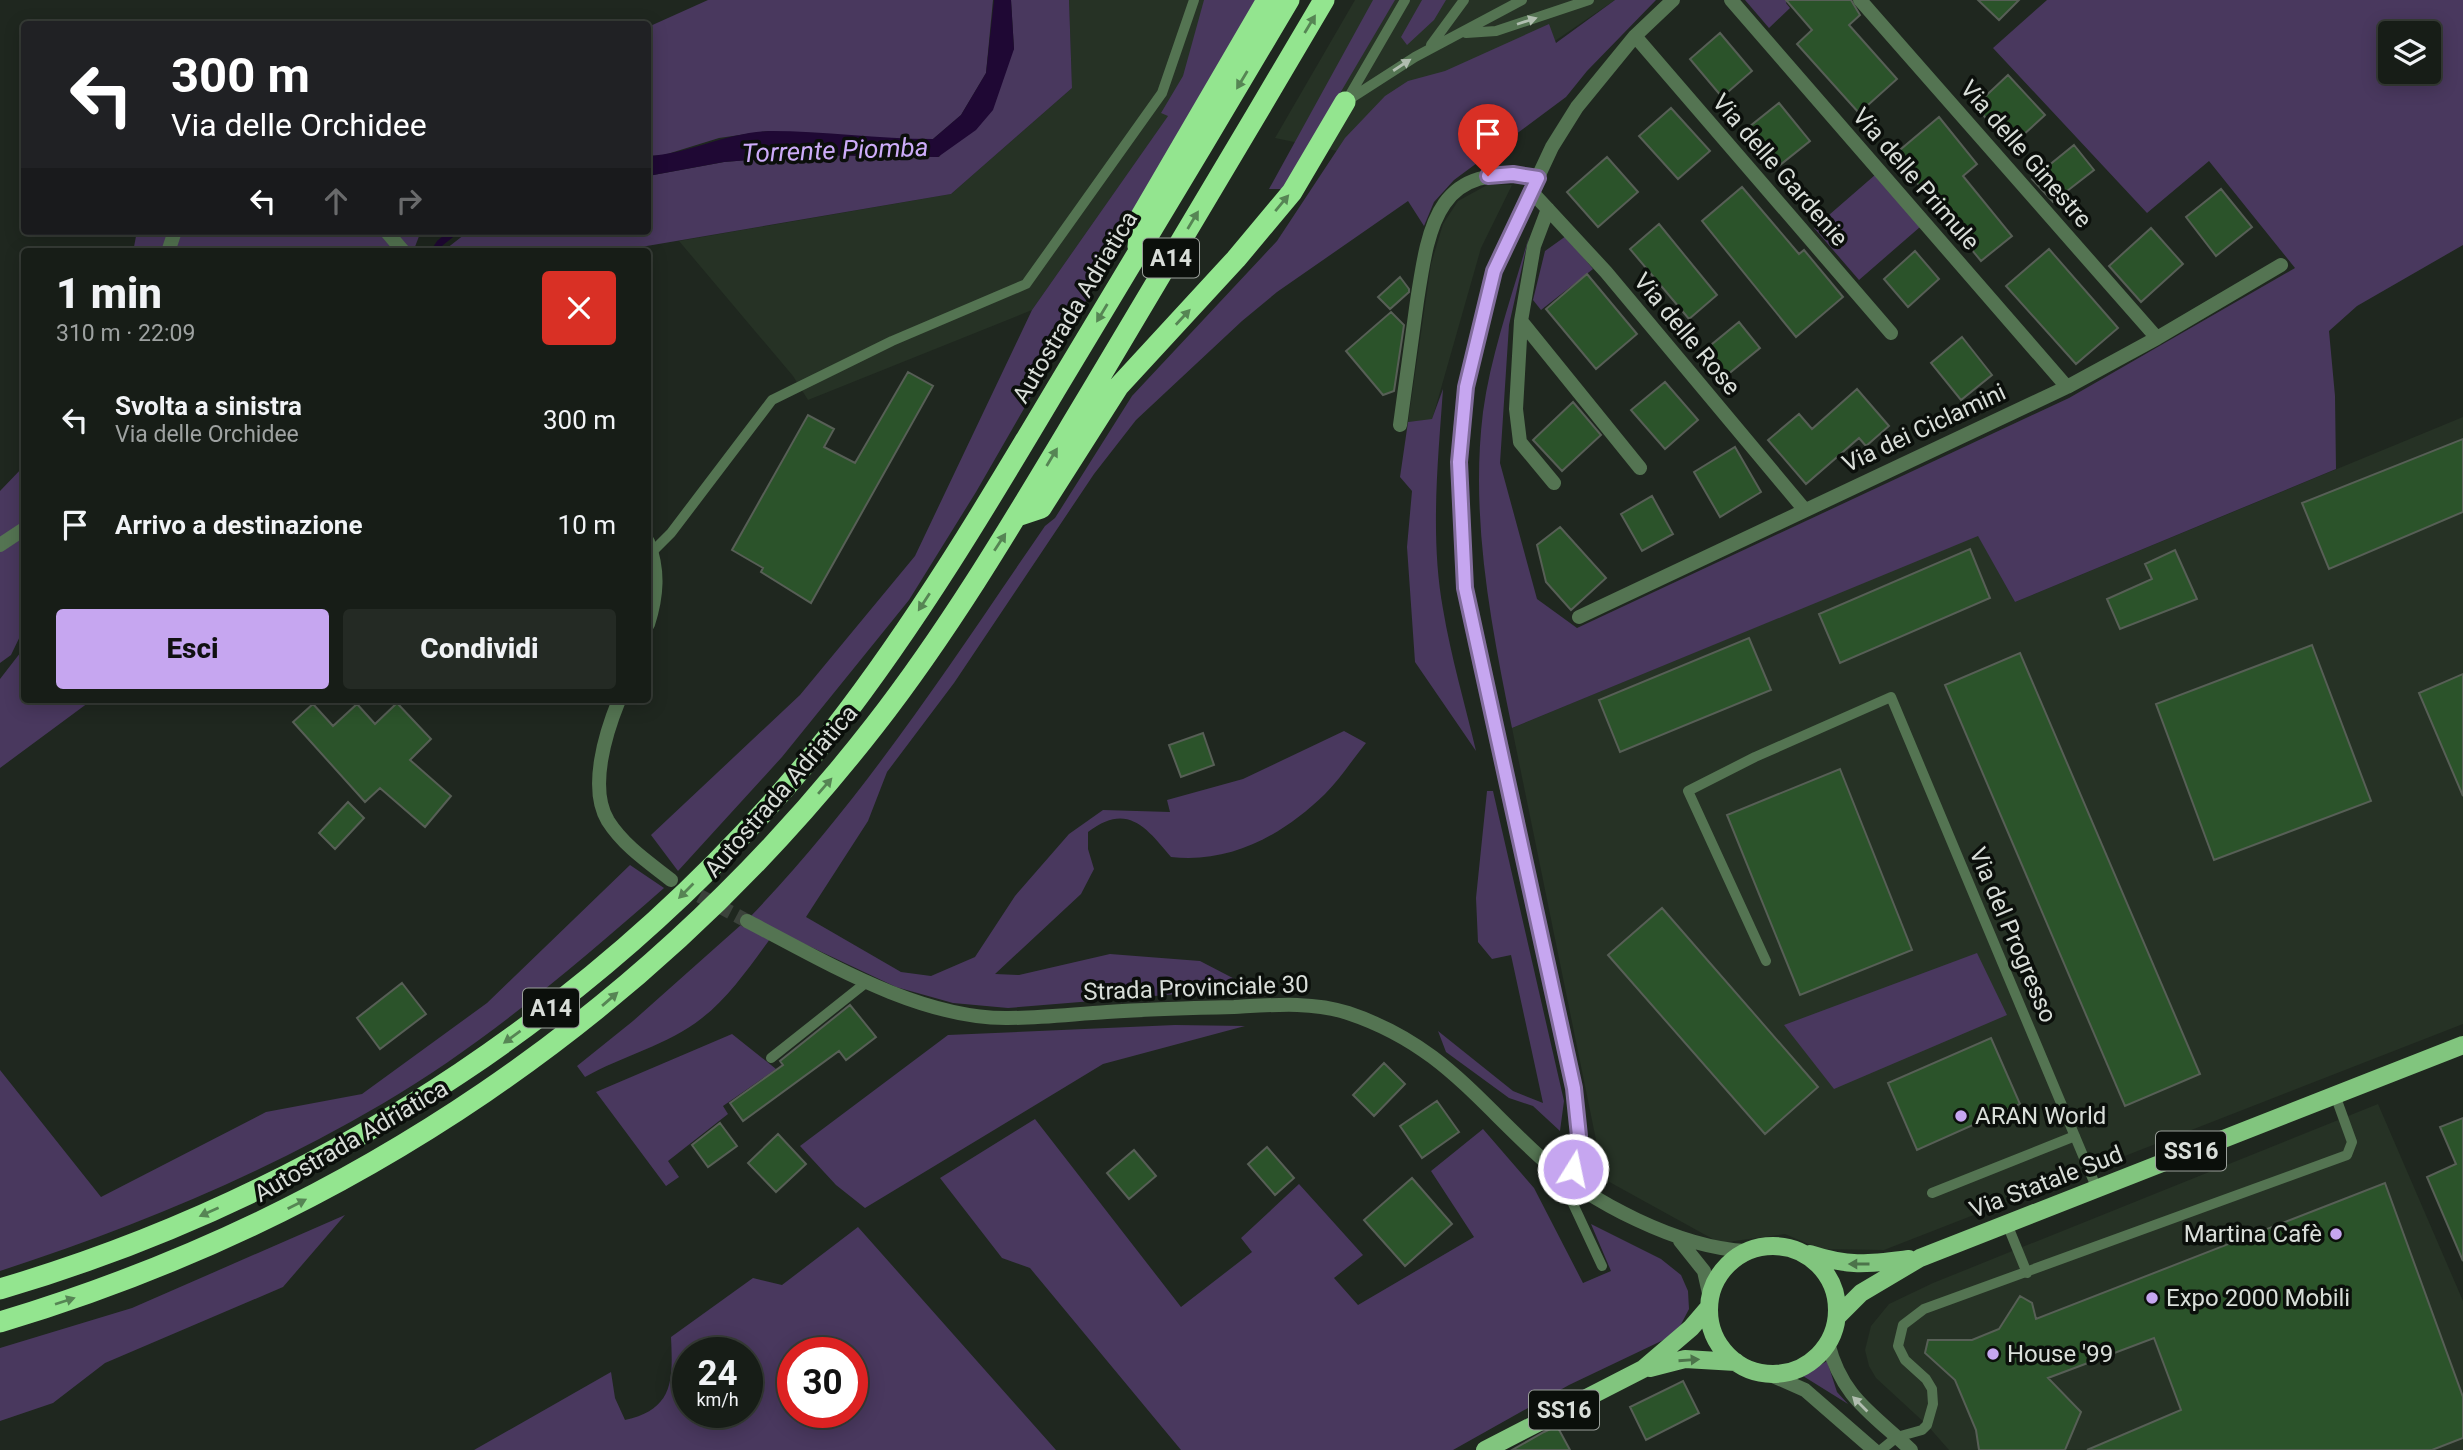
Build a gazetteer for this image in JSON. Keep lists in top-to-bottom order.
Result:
{
  "streets": {
    "highway": ["A14", "Autostrada Adriatica"],
    "main road": ["SS16", "Via Statale Sud"],
    "street": [
      "Via delle Ginestre",
      "Via delle Gardenie",
      "Via delle Primule",
      "Via delle Rose",
      "Via dei Ciclamini",
      "Strada Provinciale 30"
    ],
    "lane": ["Via del Progresso"]
  },
  "crossings": [
    ["Via delle Ginestre", "Via dei Ciclamini"],
    ["Via delle Primule", "Via dei Ciclamini"],
    ["Via delle Rose", "Via dei Ciclamini"],
    ["Via del Progresso", "Via Statale Sud"],
    ["Strada Provinciale 30", "SS16"],
    ["SS16", "Via Statale Sud"]
  ],
  "water": ["Torrente Piomba"],
  "places": [
    "ARAN World",
    "Martina Cafè",
    "Expo 2000 Mobili",
    "House '99"
  ],
  "page": {
    "turn": ["300 m", "Via delle Orchidee"],
    "heading": ["1 min", "310 m · 22:09"],
    "list": [
      {
        "name": "Svolta a sinistra",
        "note": "Via delle Orchidee",
        "value": "300 m"
      },
      {
        "name": "Arrivo a destinazione",
        "value": "10 m"
      }
    ],
    "buttons": ["Esci", "Condividi"],
    "speed": "24 km/h",
    "limit": "30"
  }
}
